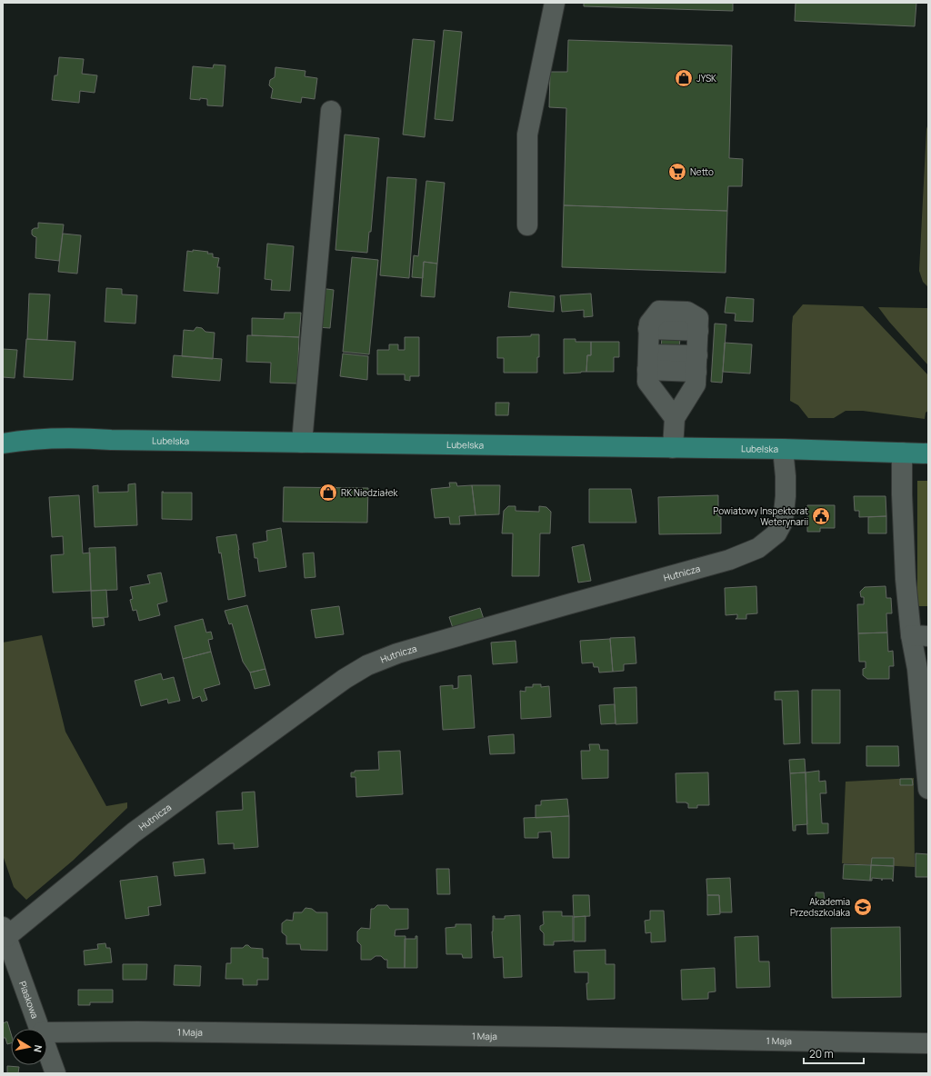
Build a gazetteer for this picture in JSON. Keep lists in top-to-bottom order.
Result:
{
  "streets": {
    "main road": ["Lubelska"],
    "street": ["Hutnicza", "Piaskowa", "1 Maja"]
  },
  "crossings": [
    ["Lubelska", "Hutnicza"],
    ["Hutnicza", "Piaskowa"]
  ],
  "places": {
    "shop": ["JYSK", "RK Niedziałek"],
    "supermarket": ["Netto"],
    "public building": ["Powiatowy Inspektorat Weterynarii"],
    "school or university": ["Akademia Przedszkolaka"]
  },
  "scale_bar": "20 m",
  "north": "right"
}
